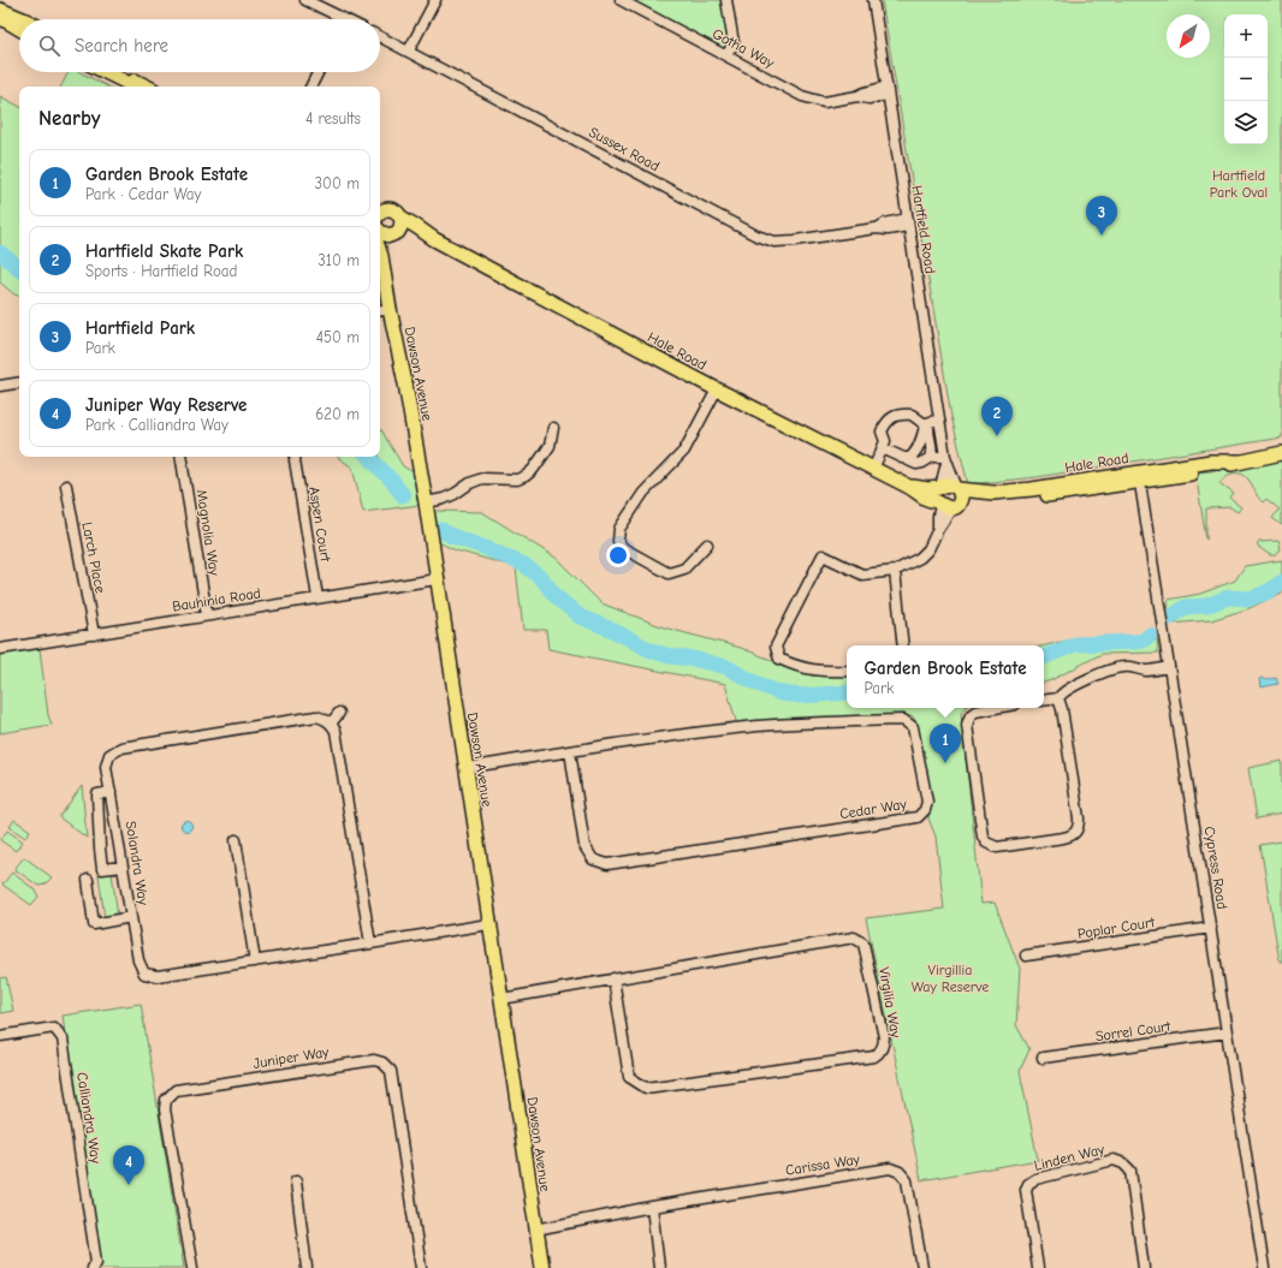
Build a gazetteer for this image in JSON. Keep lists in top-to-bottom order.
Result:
{
  "streets": {
    "main road": ["Hale Road", "Dawson Avenue"],
    "street": [
      "Gotha Way",
      "Sussex Road",
      "Hartfield Road",
      "Aspen Court",
      "Magnolia Way",
      "Larch Place",
      "Bauhinia Road",
      "Cedar Way",
      "Solandra Way",
      "Cypress Road",
      "Poplar Court",
      "Virgilia Way",
      "Sorrel Court",
      "Juniper Way",
      "Calliandra Way",
      "Linden Way",
      "Carissa Way"
    ]
  },
  "crossings": [
    ["Gotha Way", "Hartfield Road"],
    ["Sussex Road", "Hartfield Road"],
    ["Hartfield Road", "Hale Road"],
    ["Hale Road", "Cypress Road"],
    ["Dawson Avenue", "Bauhinia Road"],
    ["Dawson Avenue", "Cedar Way"],
    ["Dawson Avenue", "Solandra Way"],
    ["Dawson Avenue", "Virgilia Way"],
    ["Dawson Avenue", "Carissa Way"],
    ["Aspen Court", "Bauhinia Road"],
    ["Magnolia Way", "Bauhinia Road"],
    ["Larch Place", "Bauhinia Road"],
    ["Cypress Road", "Poplar Court"],
    ["Cypress Road", "Sorrel Court"]
  ],
  "parks": ["Hartfield Park Oval", "Virgillia Way Reserve"],
  "north": "bottom left",
  "page": {
    "map_buttons": ["+", "−"],
    "search": "Search here",
    "heading": ["Nearby", "4 results"],
    "list": [
      {
        "mark": "1",
        "name": "Garden Brook Estate",
        "note": "Park · Cedar Way",
        "value": "300 m"
      },
      {
        "mark": "2",
        "name": "Hartfield Skate Park",
        "note": "Sports · Hartfield Road",
        "value": "310 m"
      },
      {
        "mark": "3",
        "name": "Hartfield Park",
        "note": "Park",
        "value": "450 m"
      },
      {
        "mark": "4",
        "name": "Juniper Way Reserve",
        "note": "Park · Calliandra Way",
        "value": "620 m"
      }
    ],
    "pins": [
      "3",
      "2",
      "1",
      "4"
    ],
    "popup": ["Garden Brook Estate", "Park"]
  }
}
